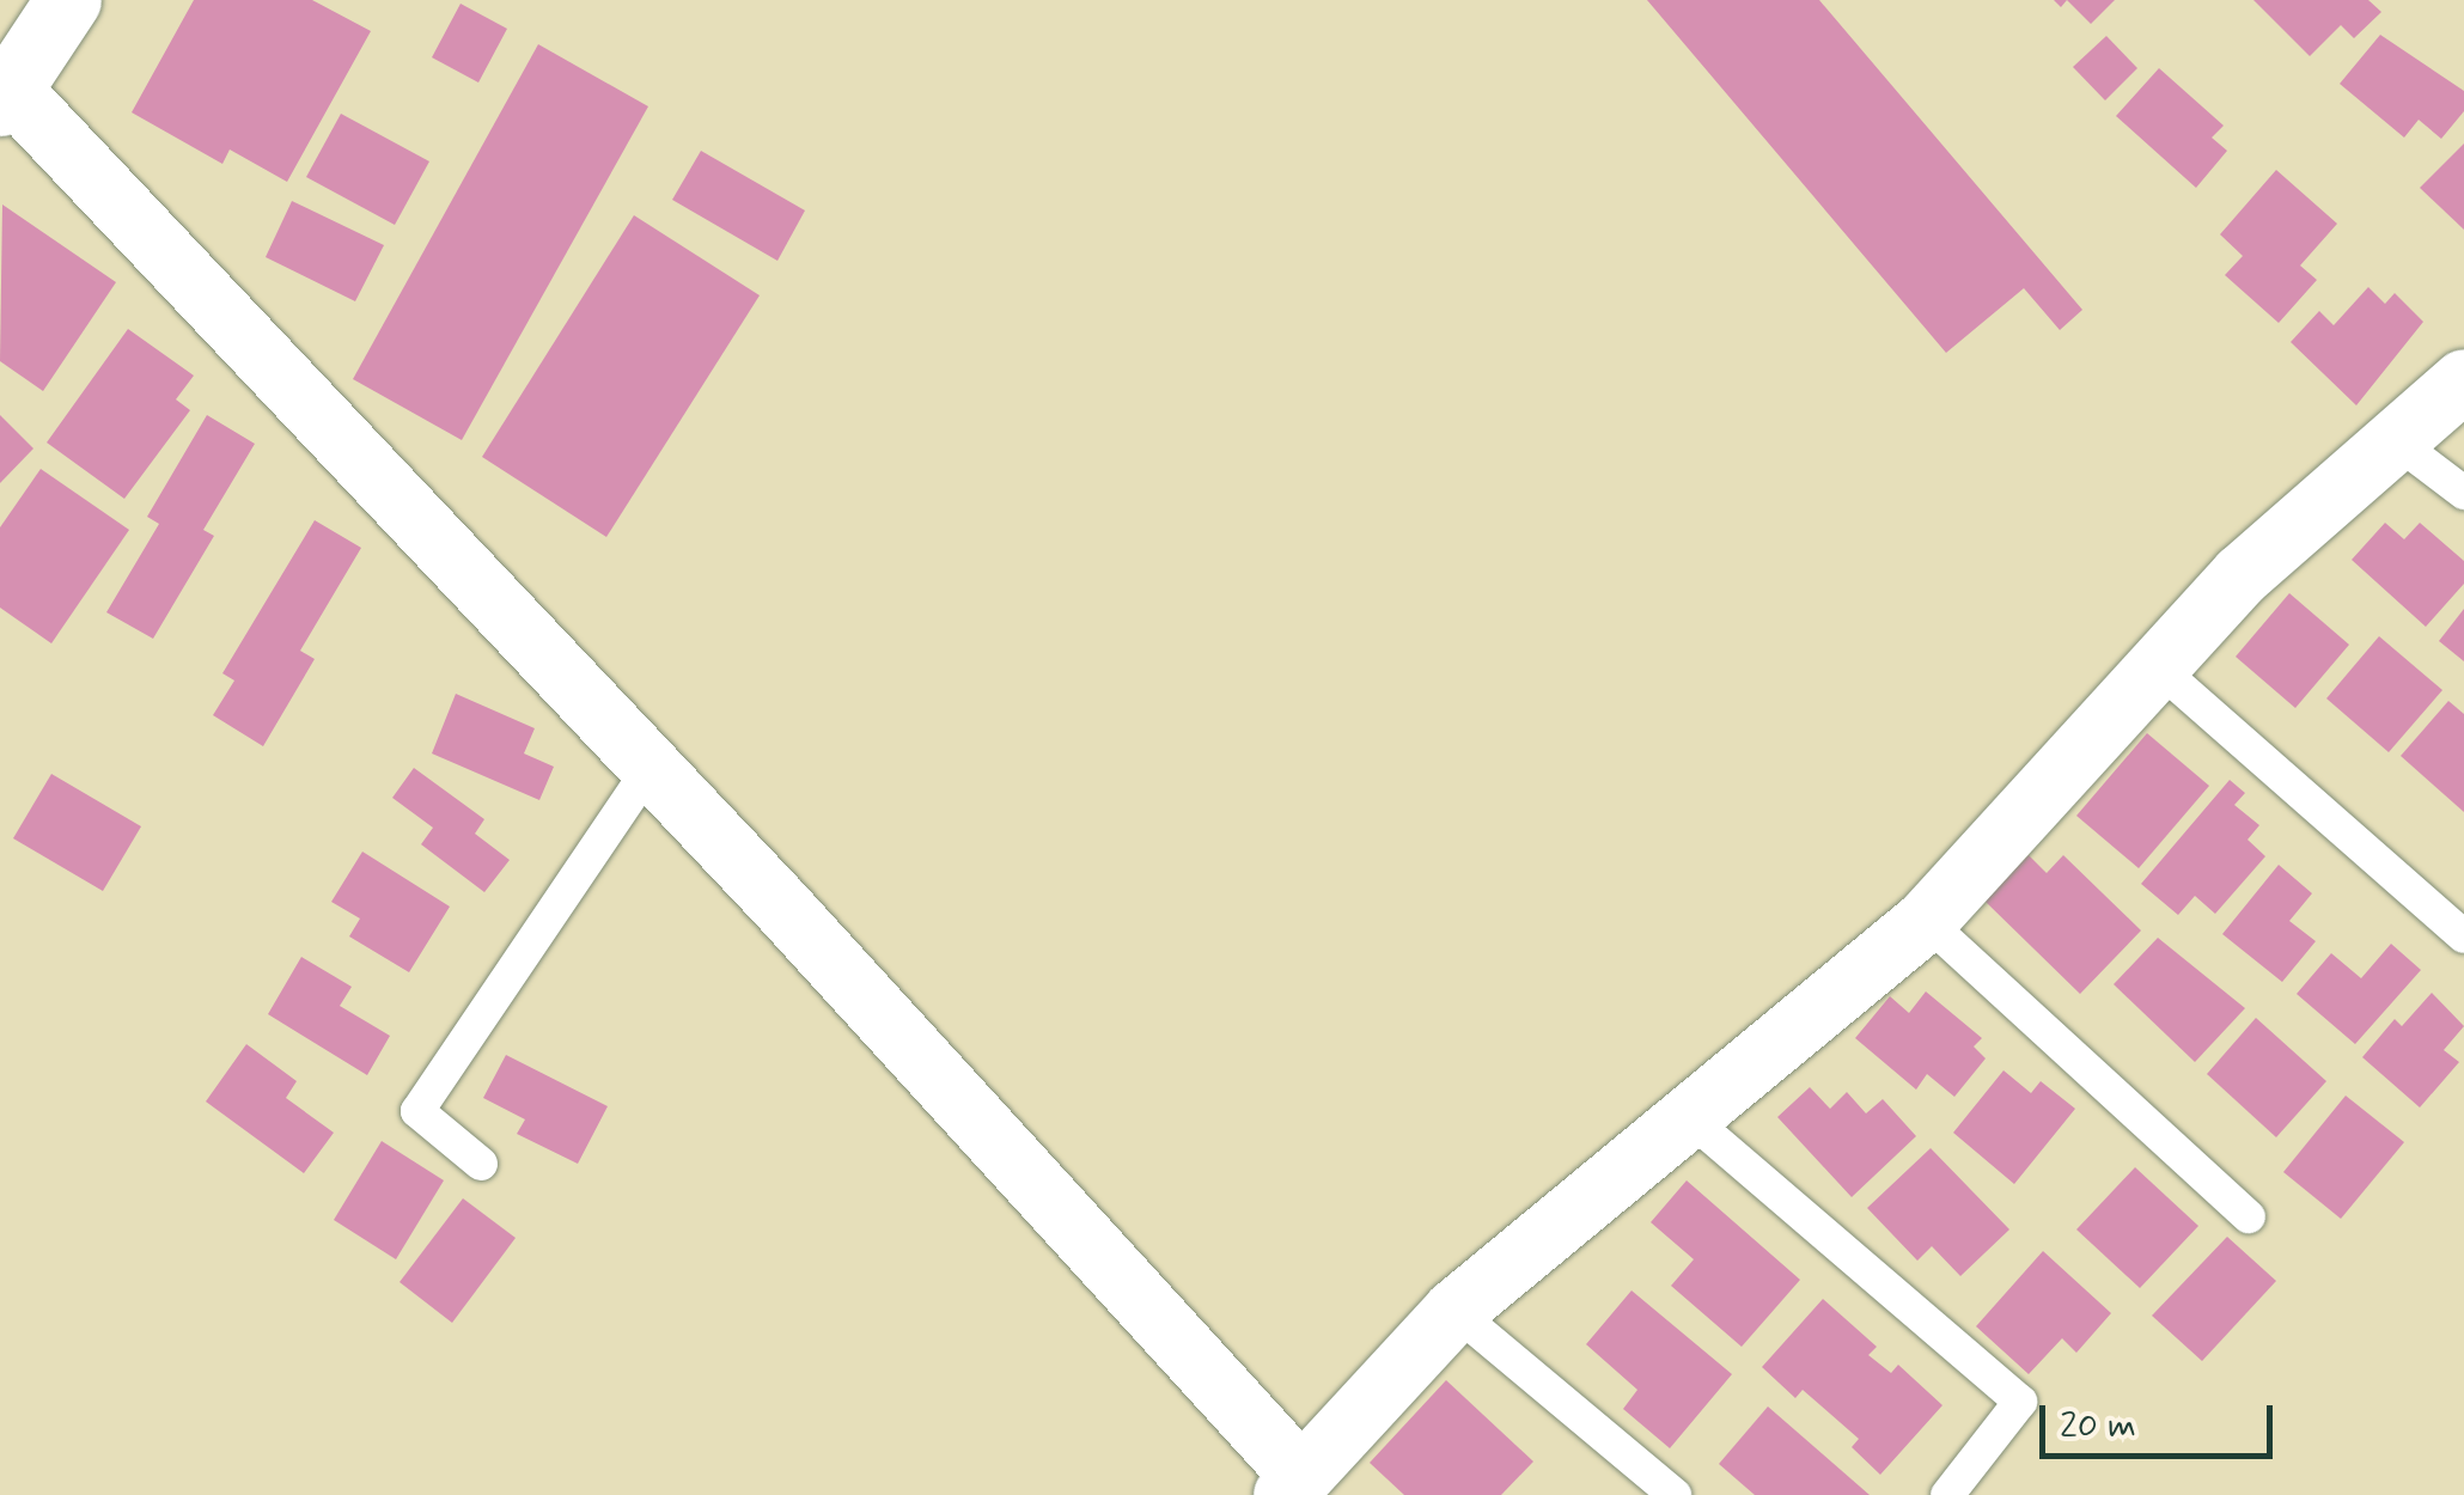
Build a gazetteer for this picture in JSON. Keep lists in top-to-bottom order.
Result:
{
  "scale_bar": "20 m"
}
